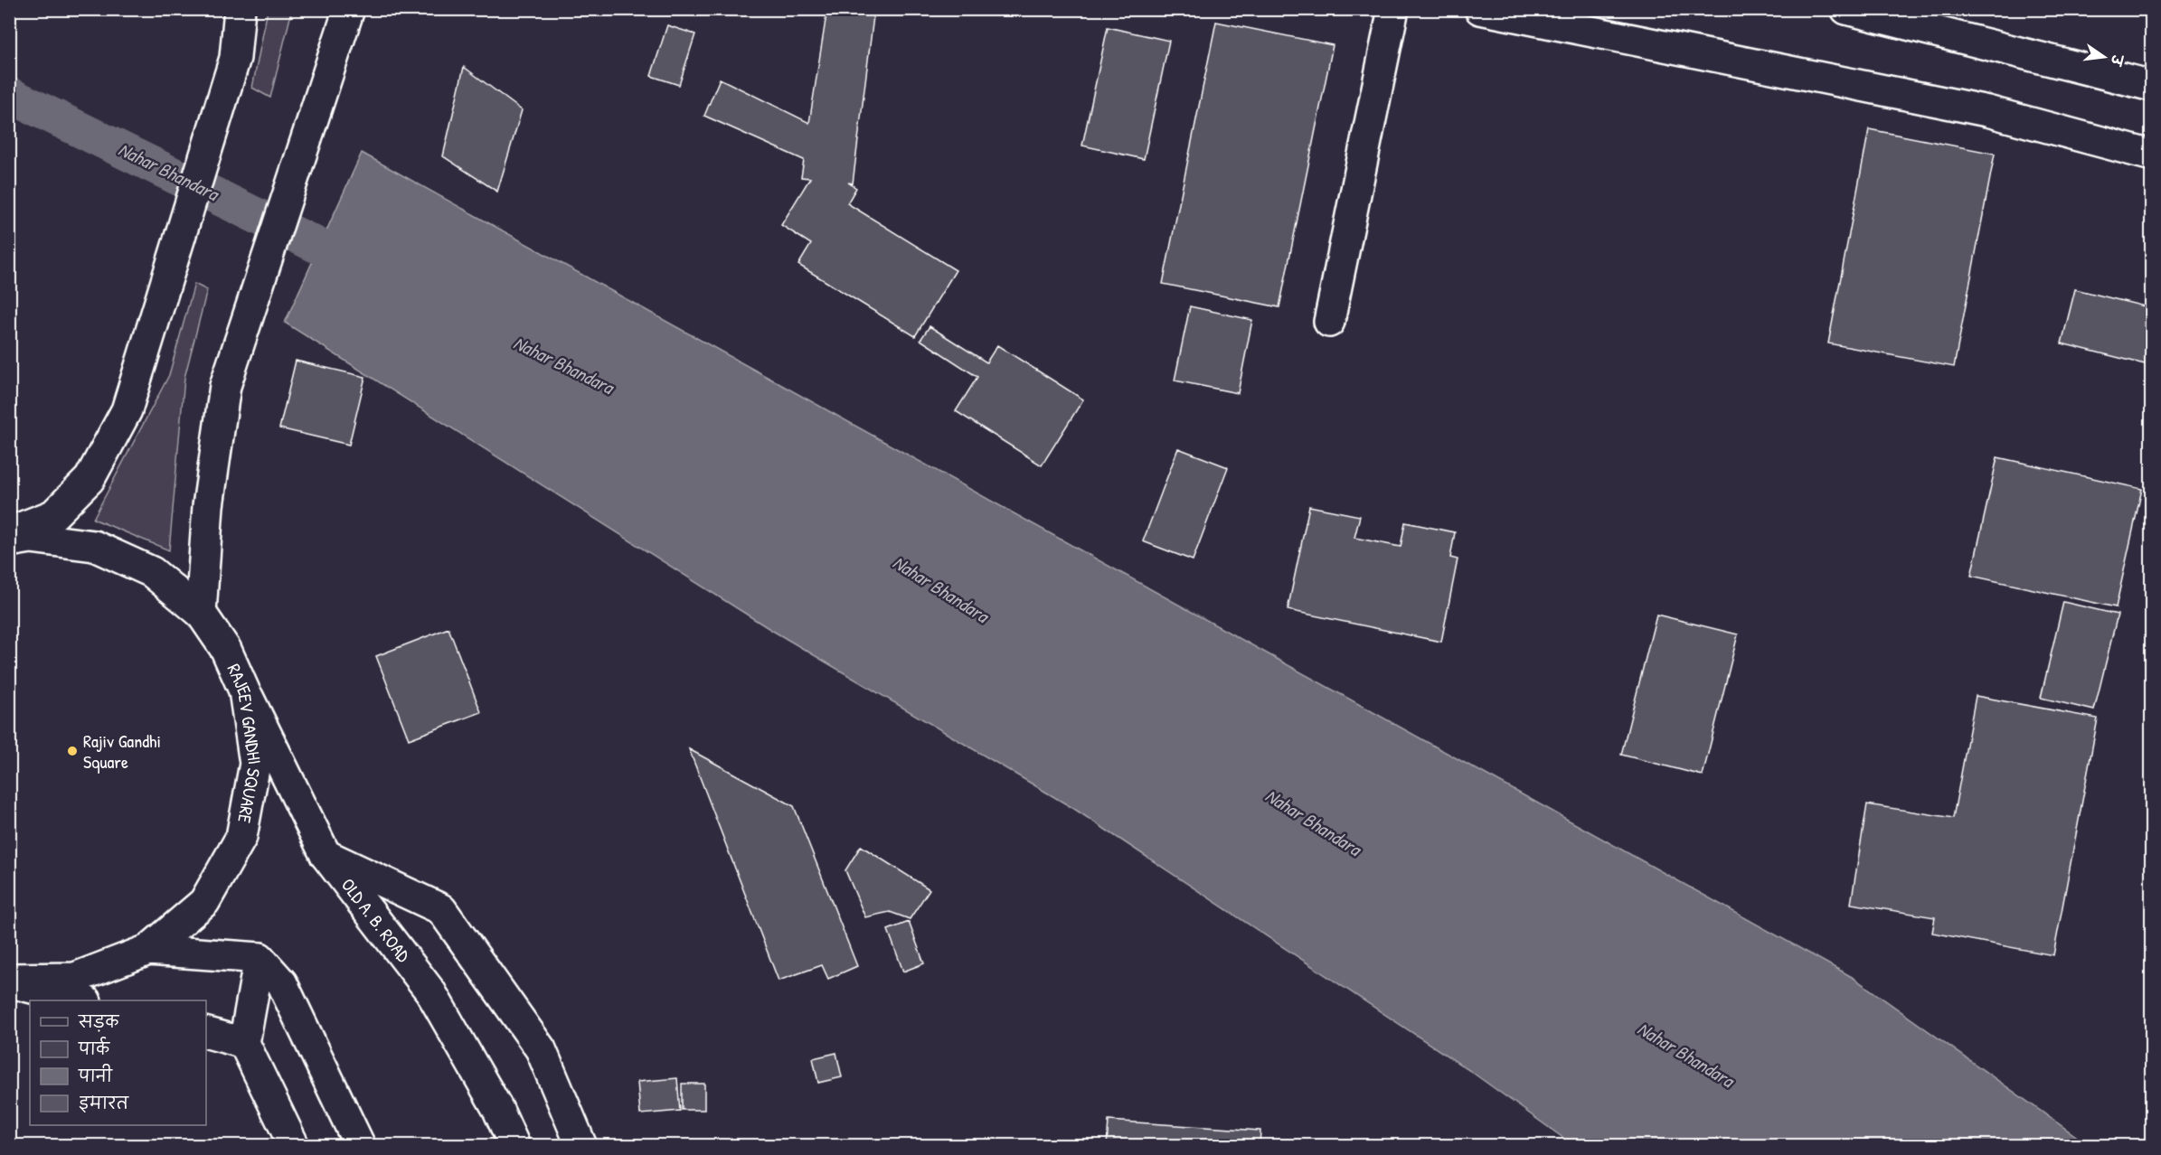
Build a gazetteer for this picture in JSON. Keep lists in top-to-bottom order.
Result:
{
  "streets": {
    "main road": ["RAJEEV GANDHI SQUARE", "OLD A. B. ROAD"]
  },
  "crossings": [
    ["RAJEEV GANDHI SQUARE", "OLD A. B. ROAD"]
  ],
  "water": ["Nahar Bhandara"],
  "places": ["Rajiv Gandhi Square"],
  "legend": [
    "सड़क",
    "पार्क",
    "पानी",
    "इमारत"
  ],
  "north": "right"
}
